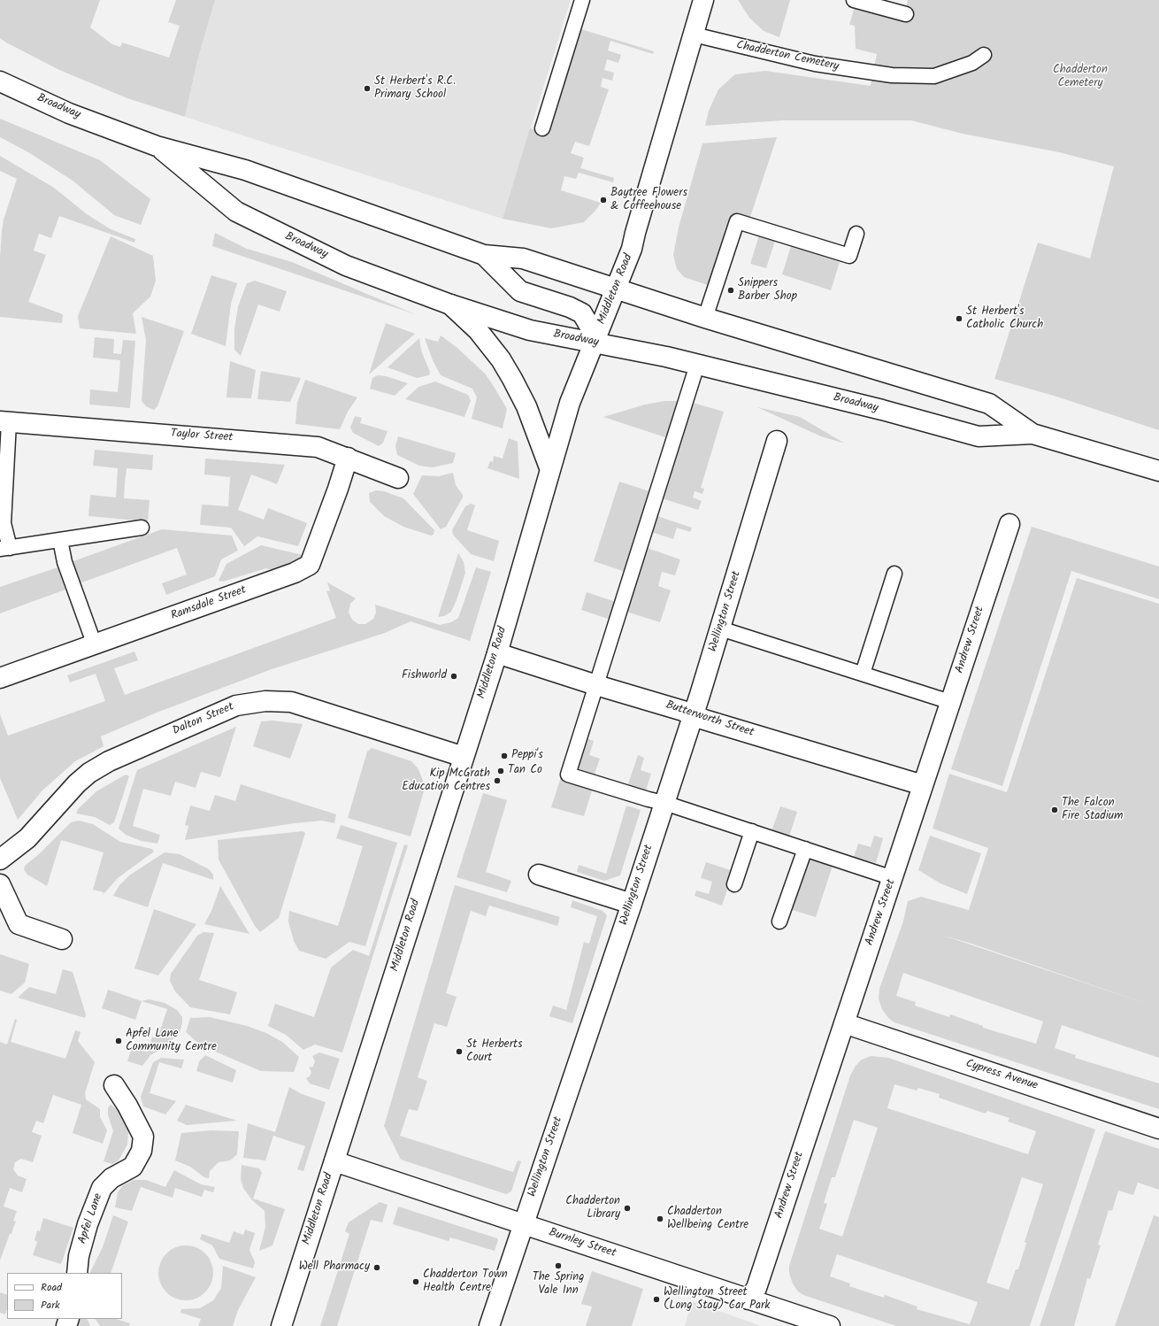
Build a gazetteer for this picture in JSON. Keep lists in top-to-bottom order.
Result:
{
  "streets": {
    "main road": [
      "Broadway",
      "Middleton Road",
      "Taylor Street",
      "Ramsdale Street",
      "Wellington Street",
      "Andrew Street",
      "Dalton Street",
      "Butterworth Street",
      "Cypress Avenue",
      "Apfel Lane",
      "Burnley Street"
    ],
    "lane": ["Chadderton Cemetery"]
  },
  "crossings": [
    ["Chadderton Cemetery", "Middleton Road"],
    ["Broadway", "Middleton Road"],
    ["Middleton Road", "Dalton Street"],
    ["Middleton Road", "Butterworth Street"],
    ["Middleton Road", "Burnley Street"],
    ["Taylor Street", "Ramsdale Street"],
    ["Wellington Street", "Butterworth Street"],
    ["Wellington Street", "Burnley Street"],
    ["Andrew Street", "Butterworth Street"],
    ["Andrew Street", "Cypress Avenue"],
    ["Andrew Street", "Burnley Street"]
  ],
  "parks": ["Chadderton Cemetery"],
  "places": [
    "St Herbert's R.C. Primary School",
    "Baytree Flowers & Coffeehouse",
    "Snippers Barber Shop",
    "St Herbert's Catholic Church",
    "Fishworld",
    "Peppi's",
    "Tan Co",
    "Kip McGrath Education Centres",
    "The Falcon Fire Stadium",
    "Apfel Lane Community Centre",
    "St Herberts Court",
    "Chadderton Library",
    "Chadderton Wellbeing Centre",
    "The Spring Vale Inn",
    "Well Pharmacy",
    "Chadderton Town Health Centre",
    "Wellington Street (Long Stay) Car Park"
  ],
  "legend": ["Road", "Park"]
}
